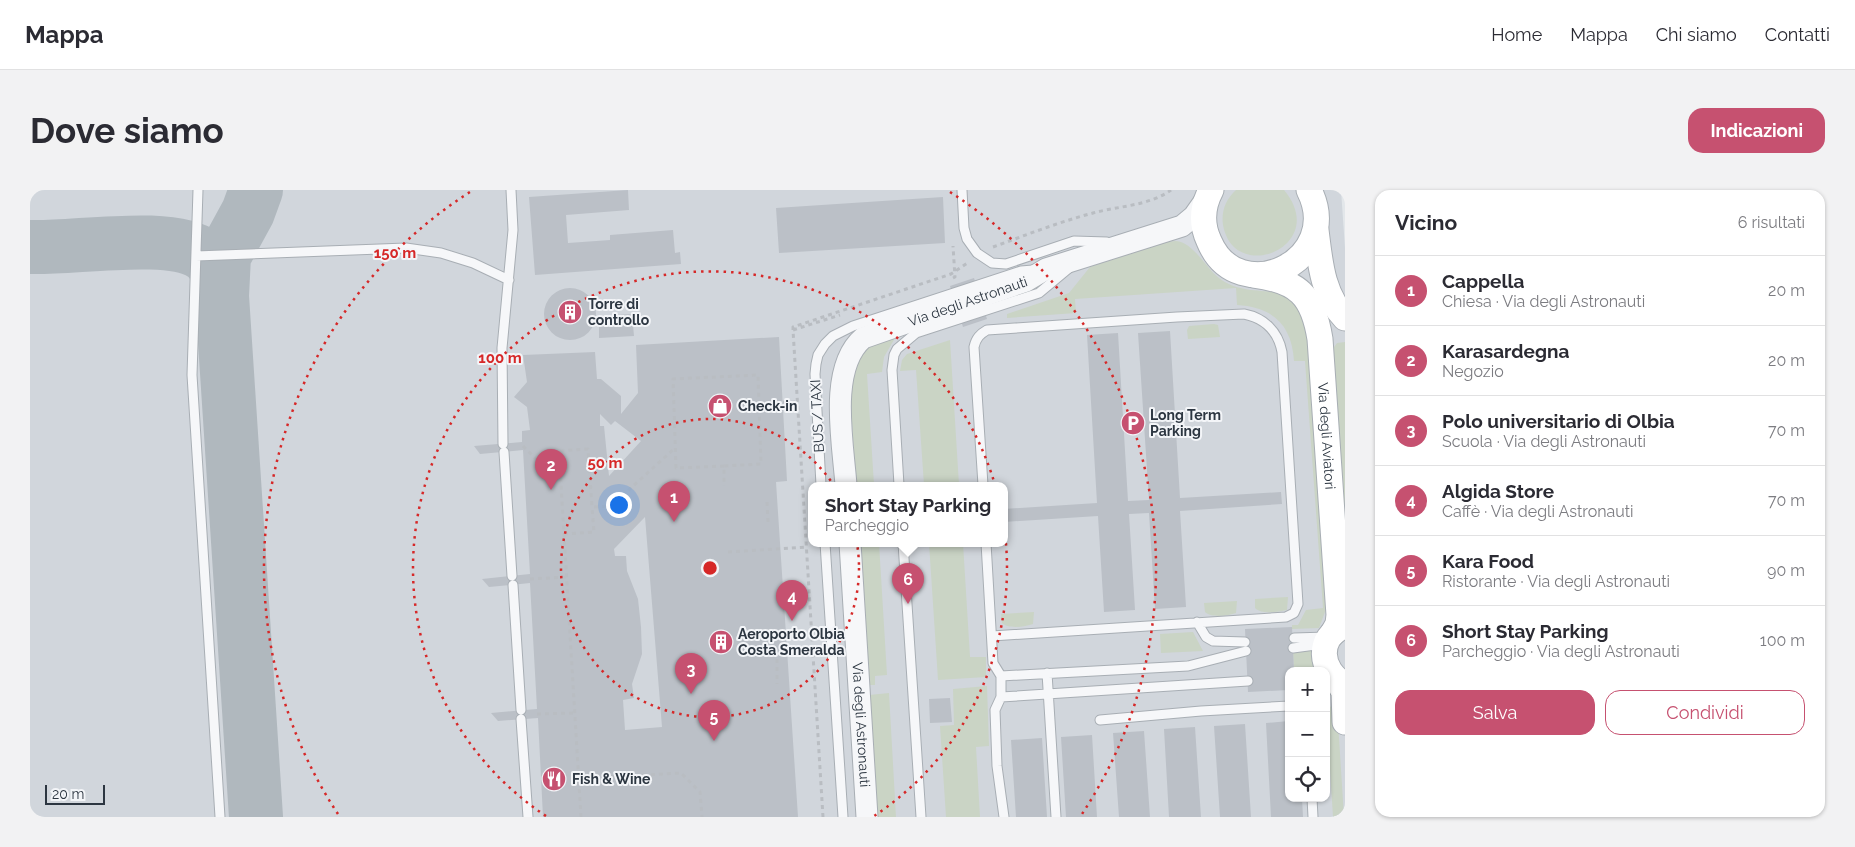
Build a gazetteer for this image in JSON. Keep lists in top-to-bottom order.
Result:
{
  "streets": {
    "main road": ["Via degli Aviatori"],
    "street": ["Via degli Astronauti"],
    "lane": ["BUS / TAXI"]
  },
  "crossings": [
    ["Via degli Astronauti", "BUS / TAXI"],
    ["Via degli Astronauti", "Via degli Aviatori"]
  ],
  "places": {
    "building": ["Torre di controllo", "Aeroporto Olbia Costa Smeralda"],
    "shop": ["Check-in"],
    "parking": ["Long Term Parking"],
    "restaurant": ["Fish & Wine"]
  },
  "scale_bar": "20 m",
  "page": {
    "header": "Mappa",
    "nav": [
      "Home",
      "Mappa",
      "Chi siamo",
      "Contatti"
    ],
    "buttons": [
      "Indicazioni",
      ["Salva", "Condividi"]
    ],
    "title": "Dove siamo",
    "heading": ["Vicino", "6 risultati"],
    "list": [
      {
        "mark": "1",
        "name": "Cappella",
        "note": "Chiesa · Via degli Astronauti",
        "value": "20 m"
      },
      {
        "mark": "2",
        "name": "Karasardegna",
        "note": "Negozio",
        "value": "20 m"
      },
      {
        "mark": "3",
        "name": "Polo universitario di Olbia",
        "note": "Scuola · Via degli Astronauti",
        "value": "70 m"
      },
      {
        "mark": "4",
        "name": "Algida Store",
        "note": "Caffè · Via degli Astronauti",
        "value": "70 m"
      },
      {
        "mark": "5",
        "name": "Kara Food",
        "note": "Ristorante · Via degli Astronauti",
        "value": "90 m"
      },
      {
        "mark": "6",
        "name": "Short Stay Parking",
        "note": "Parcheggio · Via degli Astronauti",
        "value": "100 m"
      }
    ],
    "pins": [
      "2",
      "1",
      "6",
      "4",
      "3",
      "5"
    ],
    "popup": ["Short Stay Parking", "Parcheggio"],
    "map_buttons": ["+", "−"],
    "scale": "20 m"
  },
  "rings": ["150 m", "100 m", "50 m"]
}
